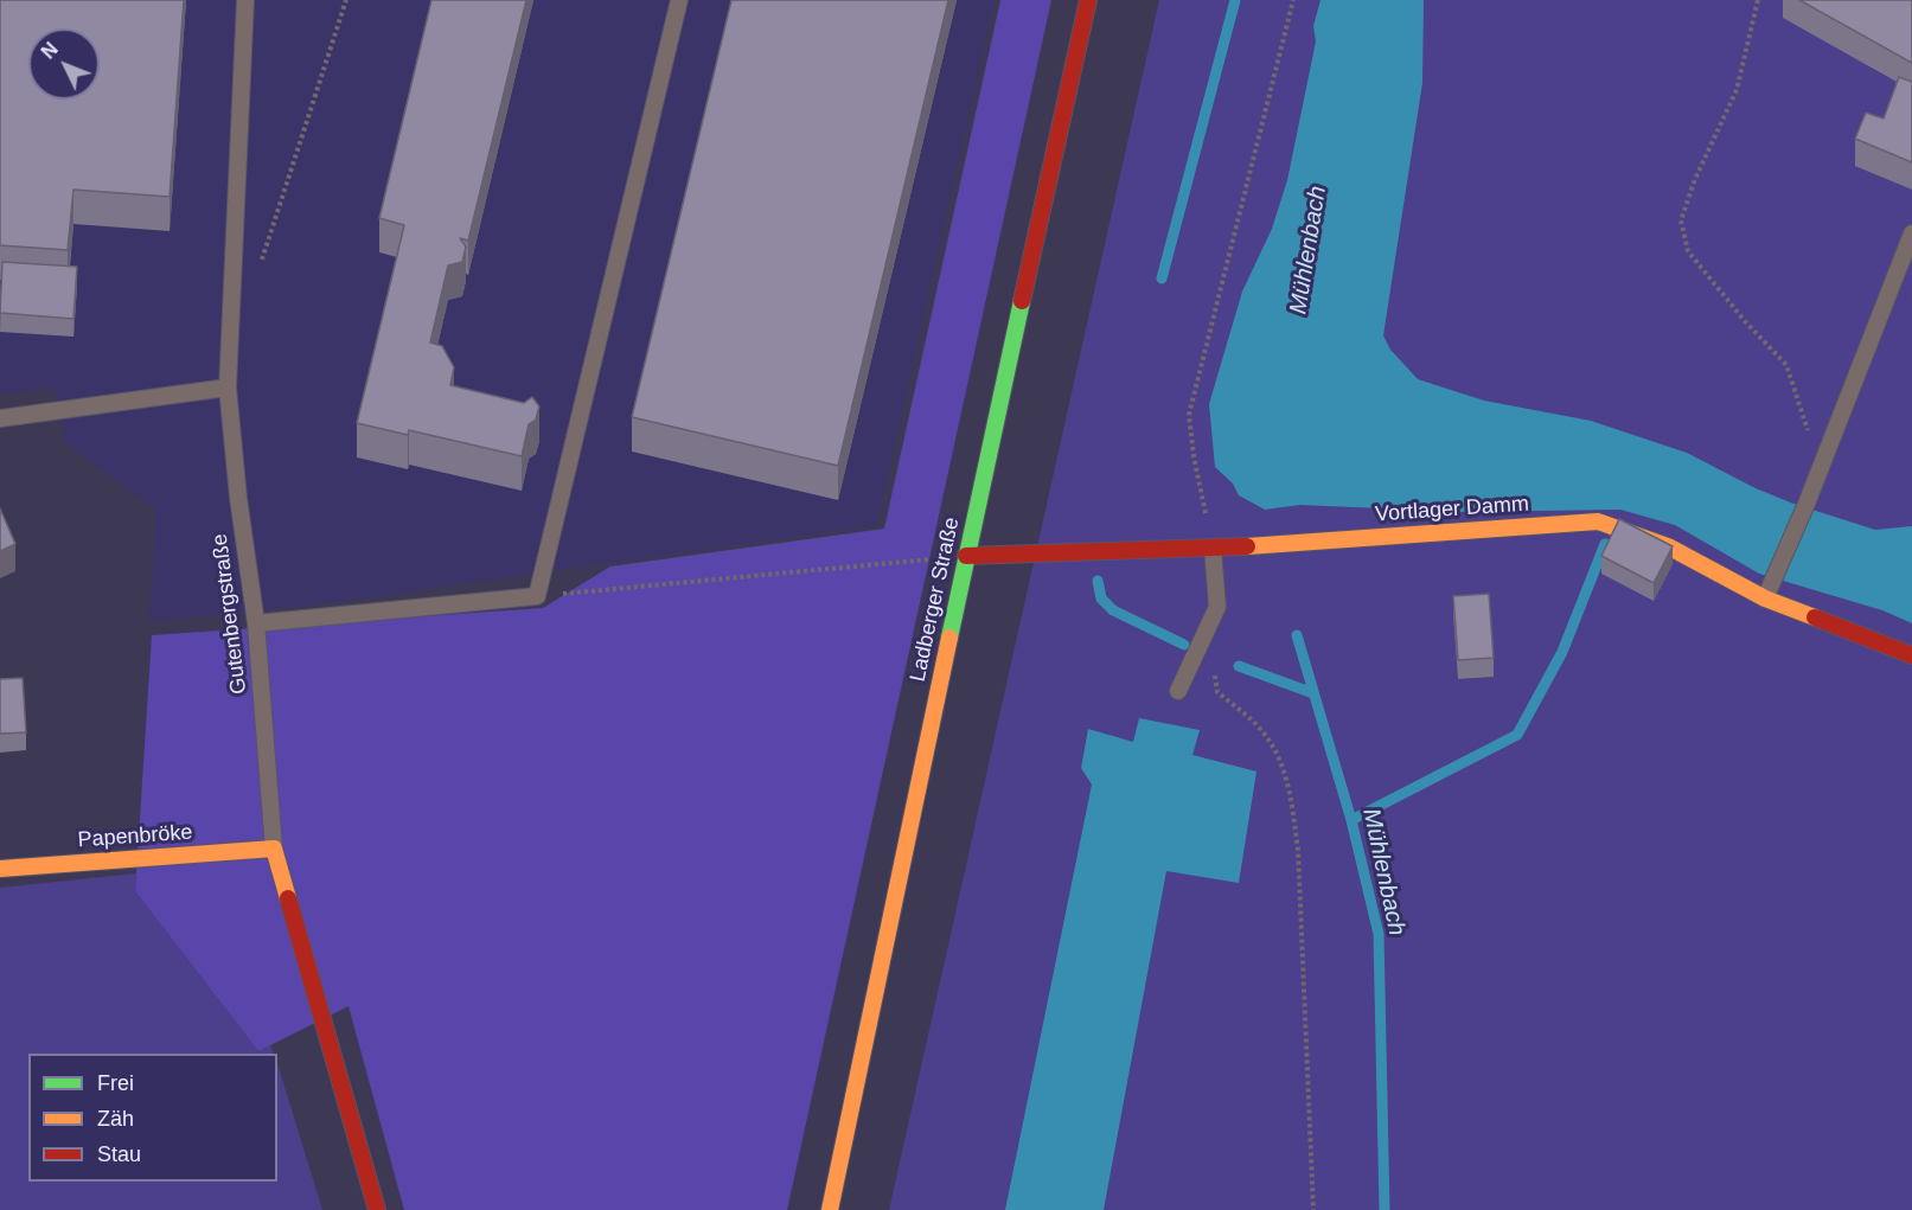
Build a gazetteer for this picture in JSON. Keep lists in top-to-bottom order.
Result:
{
  "streets": {
    "street": [
      "Vortlager Damm",
      "Ladberger Straße",
      "Gutenbergstraße",
      "Papenbröke"
    ]
  },
  "crossings": [
    ["Vortlager Damm", "Ladberger Straße"],
    ["Gutenbergstraße", "Papenbröke"]
  ],
  "water": ["Mühlenbach"],
  "legend": ["Frei", "Zäh", "Stau"],
  "north": "top left"
}
